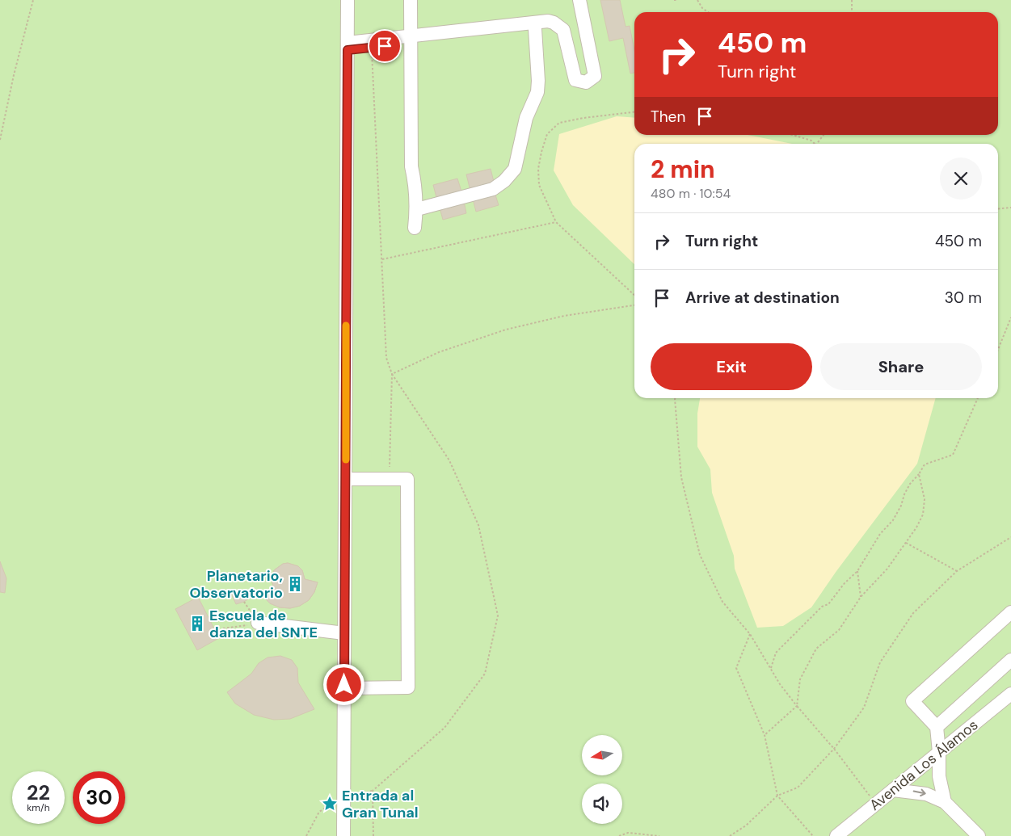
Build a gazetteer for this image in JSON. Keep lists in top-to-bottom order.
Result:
{
  "streets": {
    "street": ["Avenida Los Álamos"]
  },
  "places": {
    "building": ["Planetario, Observatorio", "Escuela de danza del SNTE"],
    "place": ["Entrada al Gran Tunal"]
  },
  "north": "left",
  "page": {
    "turn": ["450 m", "Turn right"],
    "then": "Then",
    "heading": ["2 min", "480 m · 10:54"],
    "list": [
      {
        "name": "Turn right",
        "value": "450 m"
      },
      {
        "name": "Arrive at destination",
        "value": "30 m"
      }
    ],
    "buttons": ["Exit", "Share"],
    "speed": "22 km/h",
    "limit": "30"
  }
}
